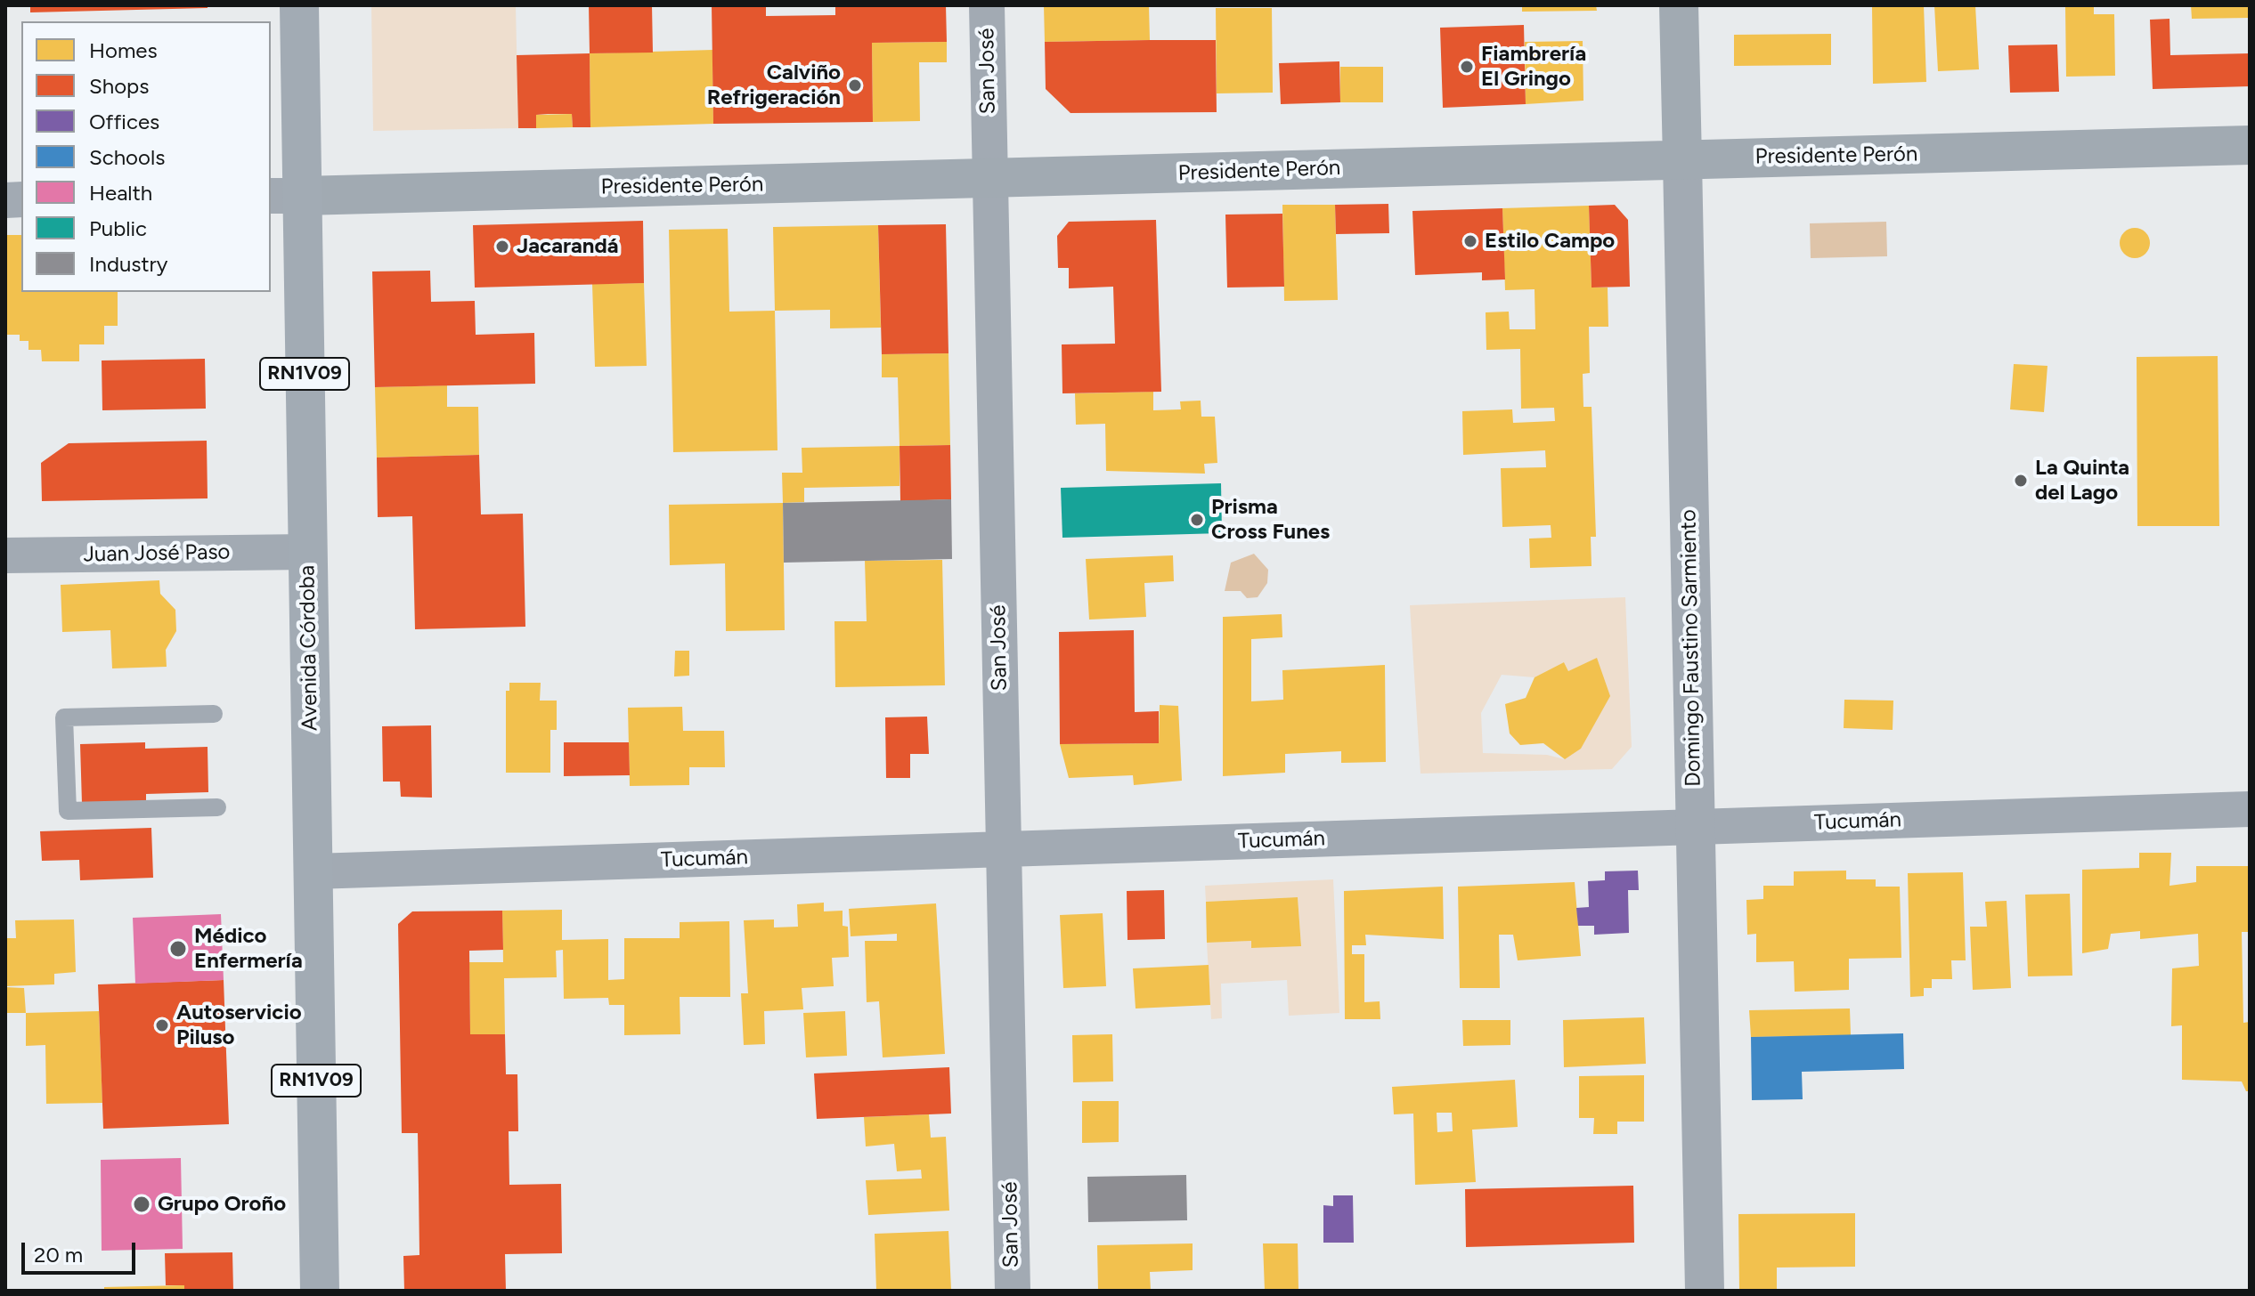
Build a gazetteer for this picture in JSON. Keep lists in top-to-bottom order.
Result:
{
  "streets": {
    "main road": [
      "Presidente Perón",
      "RN1V09",
      "Avenida Córdoba",
      "Domingo Faustino Sarmiento"
    ],
    "street": ["San José", "Juan José Paso", "Tucumán"]
  },
  "crossings": [
    ["San José", "Presidente Perón"],
    ["San José", "Tucumán"],
    ["Presidente Perón", "Avenida Córdoba"],
    ["Presidente Perón", "Domingo Faustino Sarmiento"],
    ["Juan José Paso", "Avenida Córdoba"],
    ["Avenida Córdoba", "Tucumán"],
    ["Domingo Faustino Sarmiento", "Tucumán"]
  ],
  "places": [
    "Fiambrería El Gringo",
    "Calviño Refrigeración",
    "Estilo Campo",
    "Jacarandá",
    "La Quinta del Lago",
    "Prisma Cross Funes",
    "Médico Enfermería",
    "Autoservicio Piluso",
    "Grupo Oroño"
  ],
  "legend": [
    "Homes",
    "Shops",
    "Offices",
    "Schools",
    "Health",
    "Public",
    "Industry"
  ],
  "scale_bar": "20 m"
}
